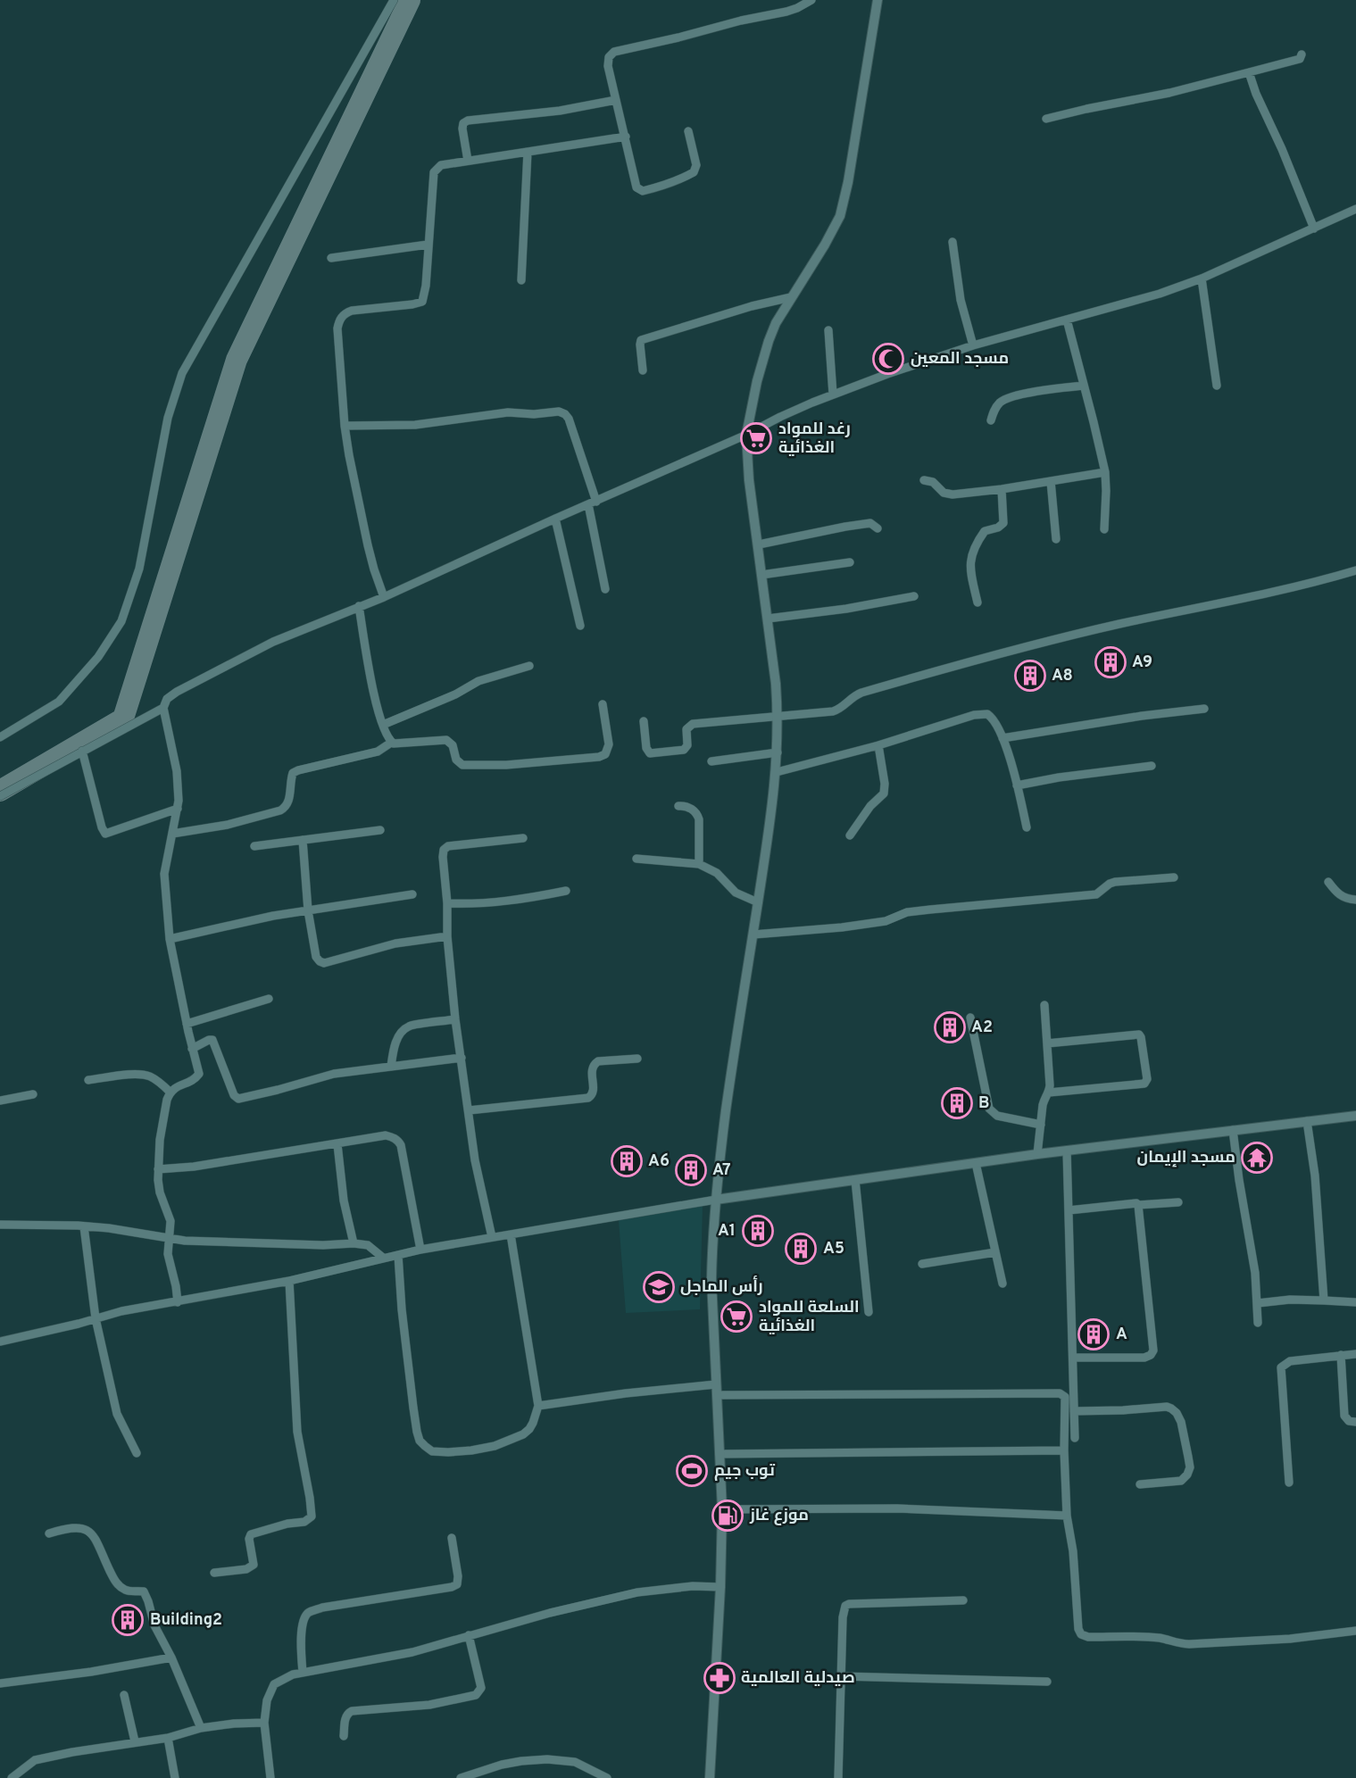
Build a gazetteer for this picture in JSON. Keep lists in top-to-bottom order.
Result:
{
  "places": {
    "mosque": ["مسجد المعين"],
    "supermarket": ["رغد للمواد الغذائية", "السلعة للمواد الغذائية"],
    "building": [
      "A9",
      "A8",
      "A2",
      "B",
      "A6",
      "A7",
      "A1",
      "A5",
      "A",
      "Building2"
    ],
    "temple": ["مسجد الإيمان"],
    "school or university": ["رأس الماجل"],
    "sports": ["توب جيم"],
    "fuel station": ["موزع غاز"],
    "pharmacy": ["صيدلية العالمية"]
  }
}
